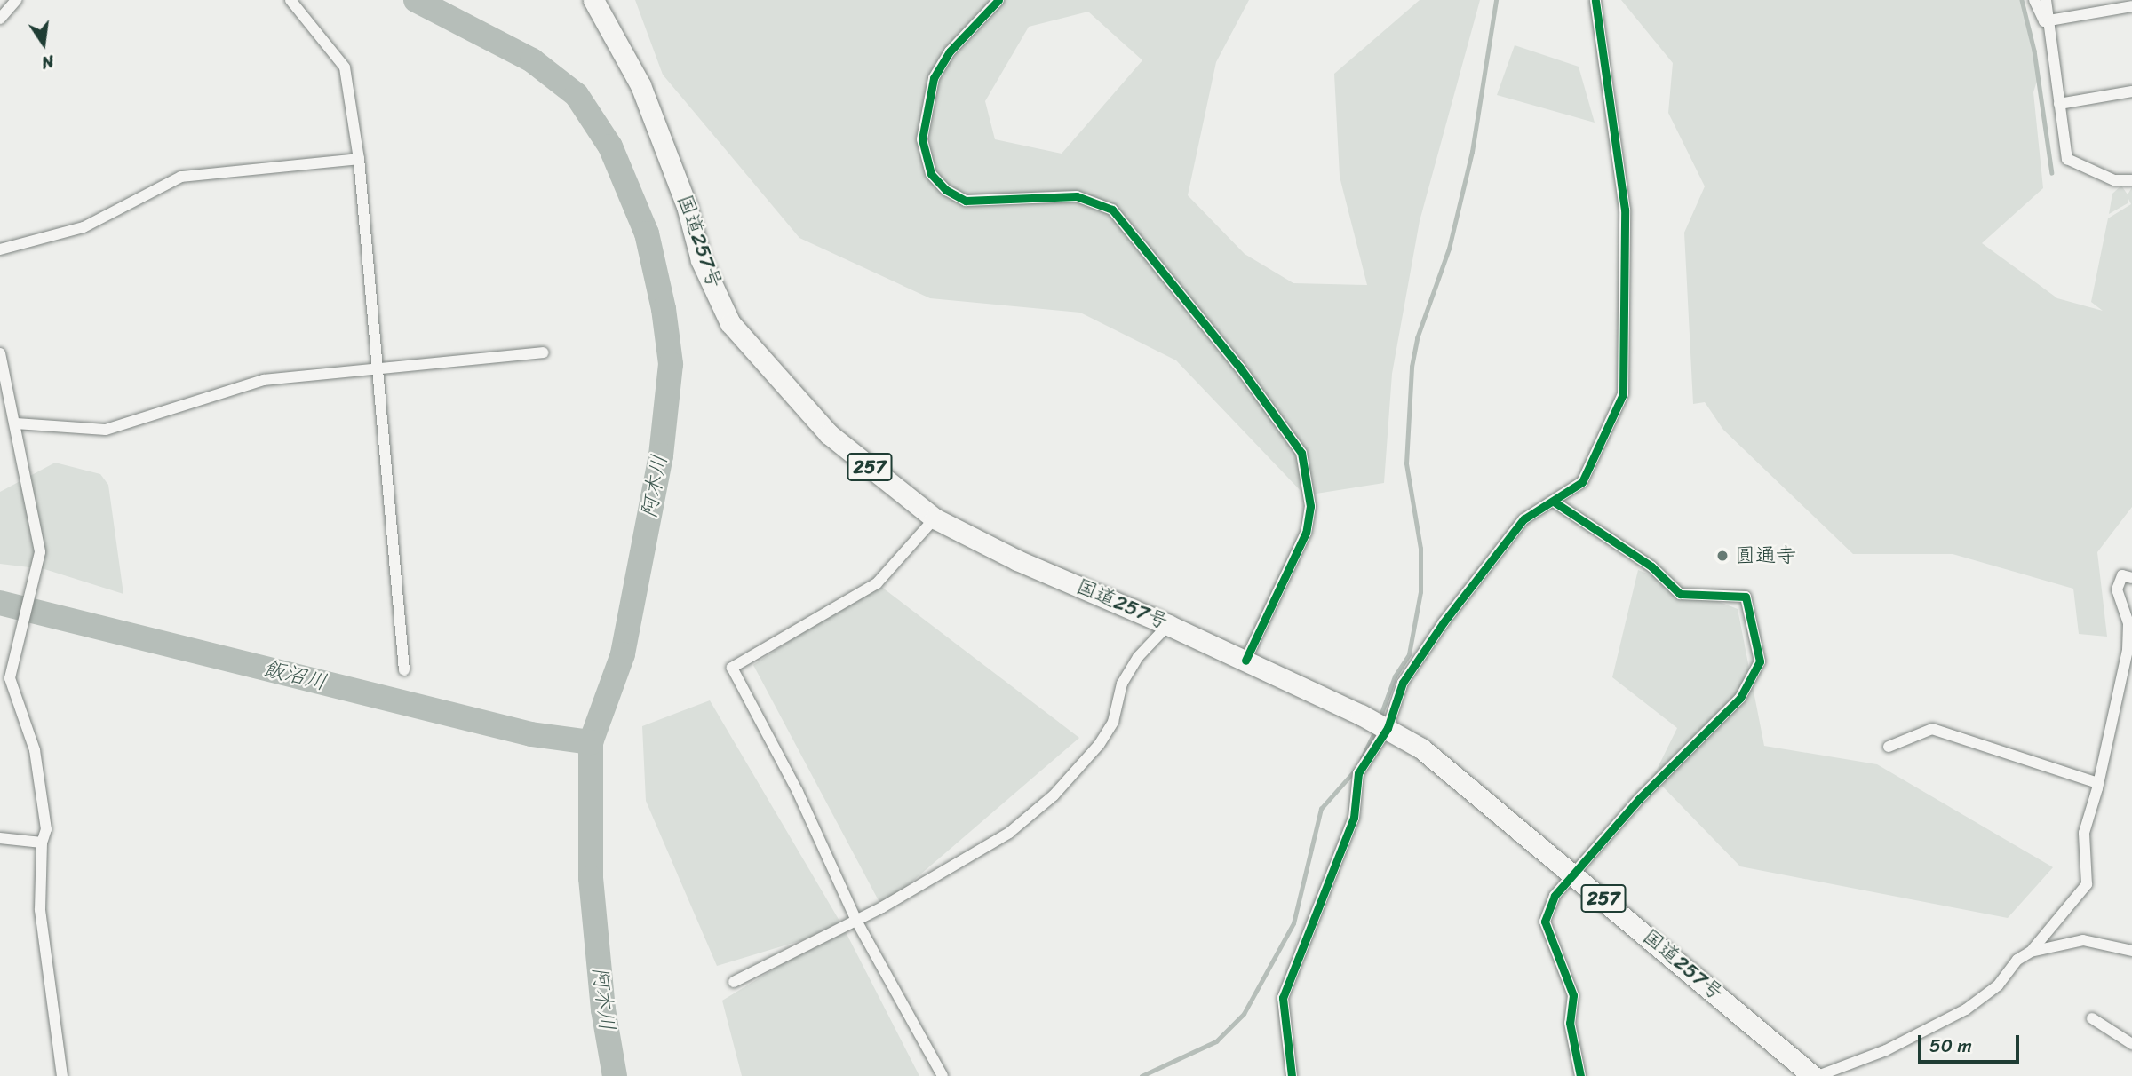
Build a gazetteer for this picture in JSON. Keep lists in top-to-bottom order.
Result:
{
  "streets": {
    "highway": ["国道257号", "257"]
  },
  "water": ["阿木川", "飯沼川"],
  "places": ["圓通寺"],
  "scale_bar": "50 m",
  "north": "bottom"
}
